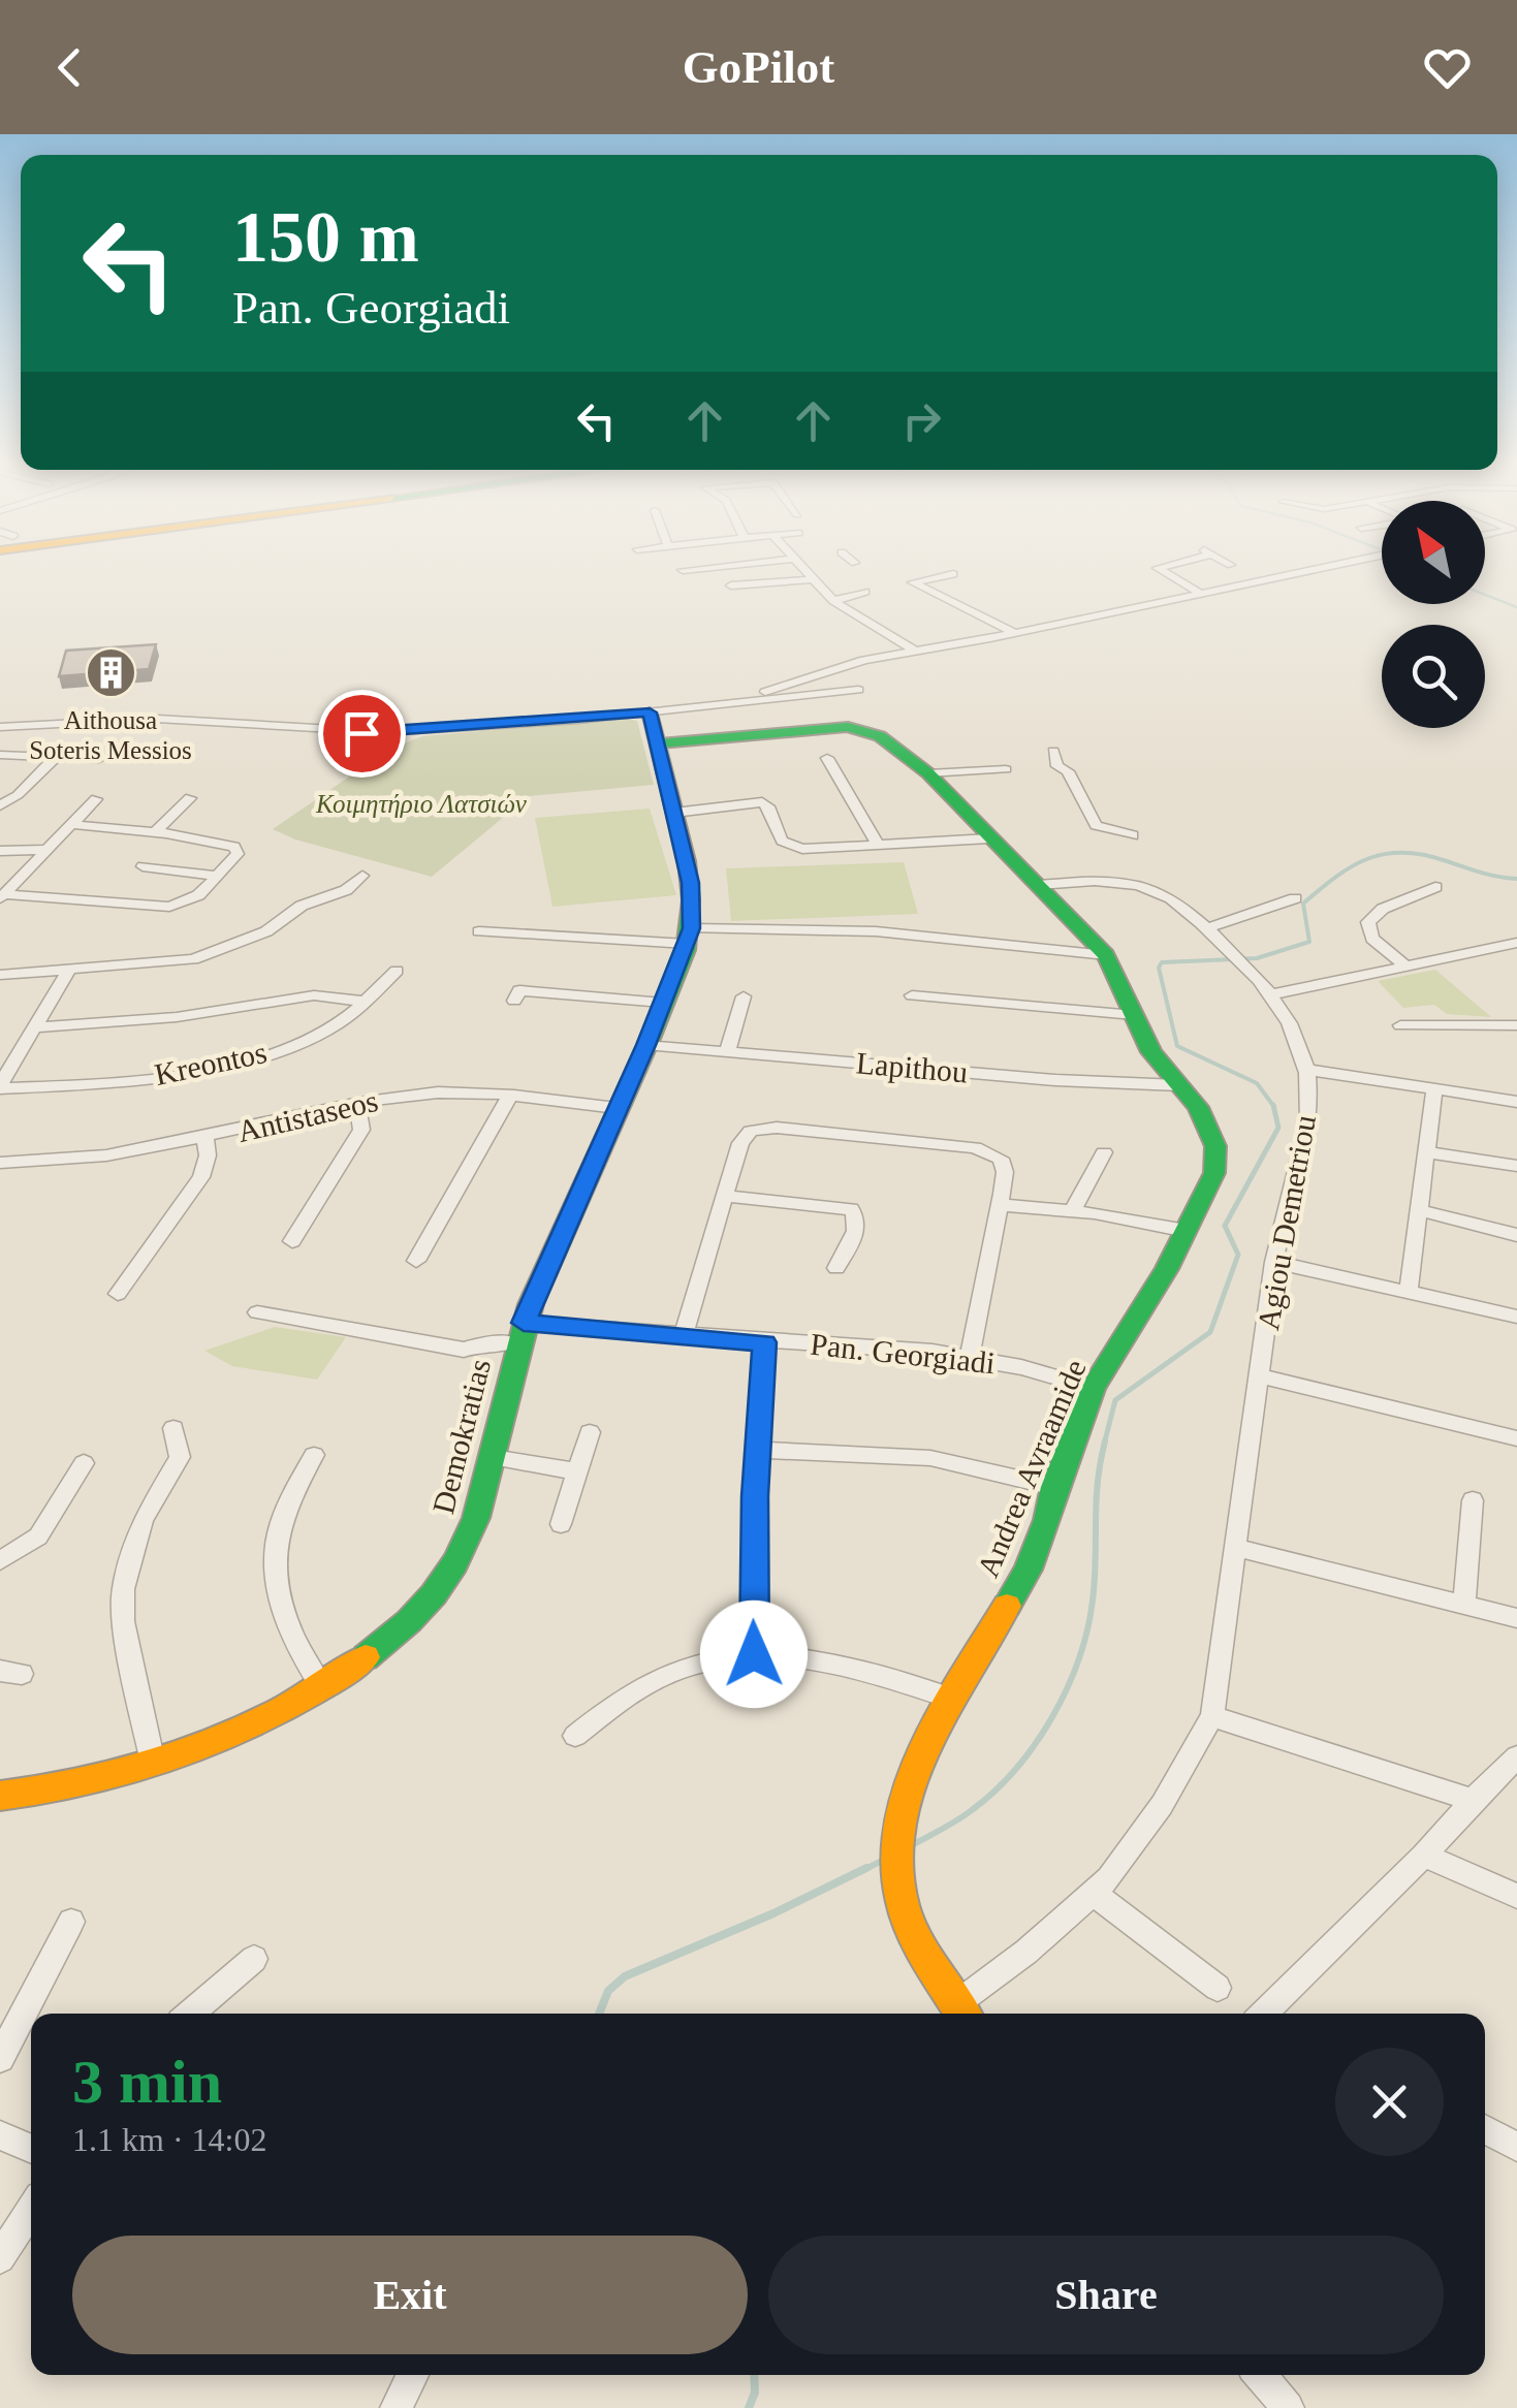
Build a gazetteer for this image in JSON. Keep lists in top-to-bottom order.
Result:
{
  "streets": {
    "street": [
      "Kreontos",
      "Lapithou",
      "Antistaseos",
      "Agiou Demetriou",
      "Pan. Georgiadi",
      "Demokratias",
      "Andrea Avraamide"
    ]
  },
  "crossings": [
    ["Lapithou", "Demokratias"],
    ["Lapithou", "Andrea Avraamide"],
    ["Antistaseos", "Demokratias"],
    ["Agiou Demetriou", "Andrea Avraamide"],
    ["Pan. Georgiadi", "Demokratias"],
    ["Pan. Georgiadi", "Andrea Avraamide"],
    ["Demokratias", "Andrea Avraamide"]
  ],
  "parks": ["Κοιμητήριο Λατσιών"],
  "places": {
    "building": ["Aithousa Soteris Messios"]
  },
  "north": "top left",
  "page": {
    "header": "GoPilot",
    "turn": ["150 m", "Pan. Georgiadi"],
    "heading": ["3 min", "1.1 km · 14:02"],
    "buttons": ["Exit", "Share"]
  }
}
